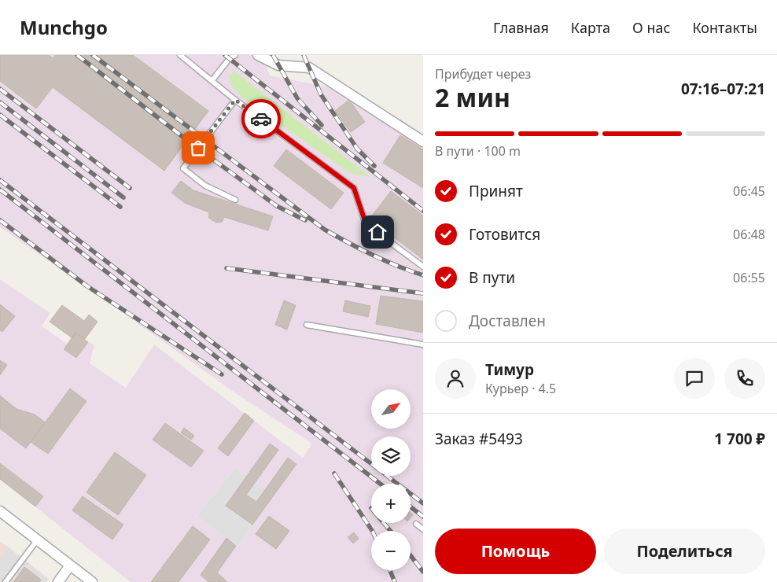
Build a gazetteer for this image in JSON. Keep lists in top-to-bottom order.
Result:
{
  "north": "top right",
  "page": {
    "header": "Munchgo",
    "nav": [
      "Главная",
      "Карта",
      "О нас",
      "Контакты"
    ],
    "heading": ["2 мин", "Прибудет через", "07:16–07:21"],
    "panel": [
      "Тимур",
      "Курьер · 4.5",
      "Заказ #5493",
      "1 700 ₽"
    ],
    "bar": "В пути · 100 m",
    "list": [
      ["Принят", "06:45"],
      ["Готовится", "06:48"],
      ["В пути", "06:55"],
      "Доставлен"
    ],
    "map_buttons": ["+", "−"],
    "buttons": ["Помощь", "Поделиться"]
  }
}
